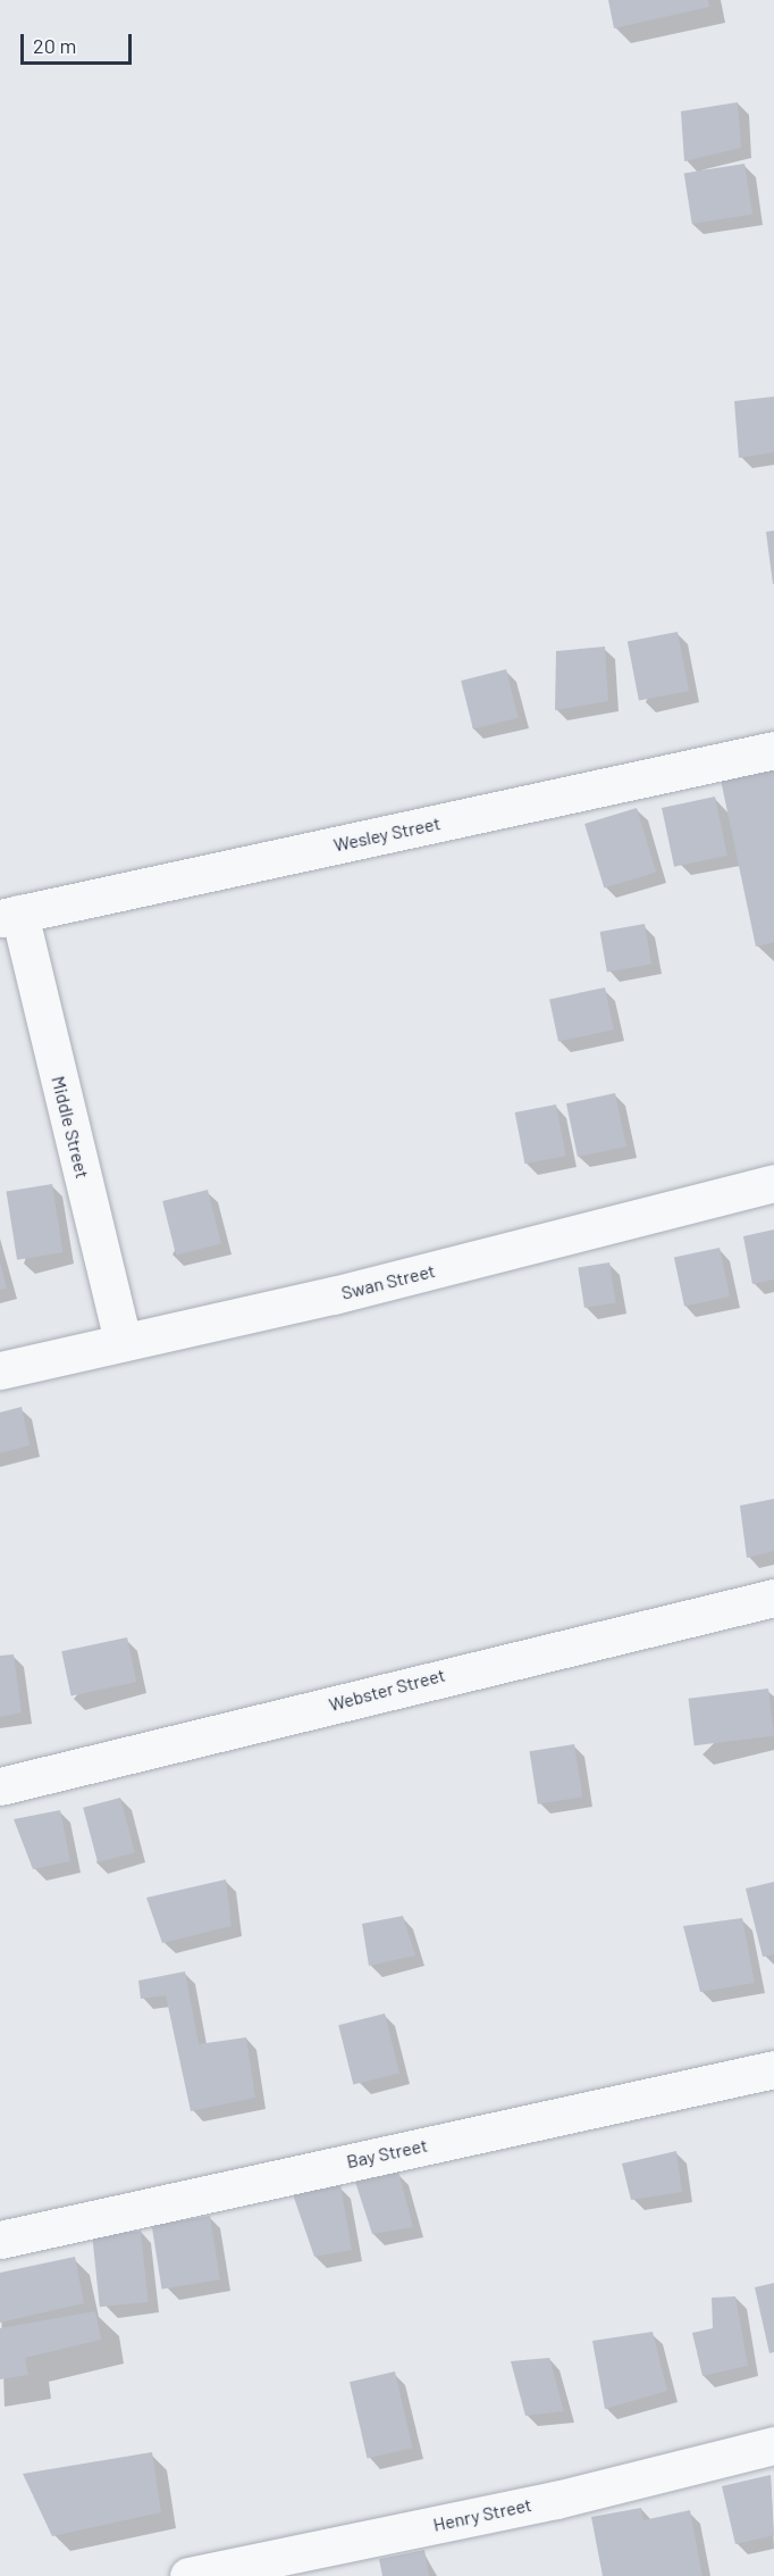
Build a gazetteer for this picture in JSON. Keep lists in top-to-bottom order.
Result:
{
  "streets": {
    "street": [
      "Wesley Street",
      "Middle Street",
      "Swan Street",
      "Webster Street",
      "Bay Street",
      "Henry Street"
    ]
  },
  "crossings": [
    ["Wesley Street", "Middle Street"],
    ["Middle Street", "Swan Street"]
  ],
  "scale_bar": "20 m"
}
